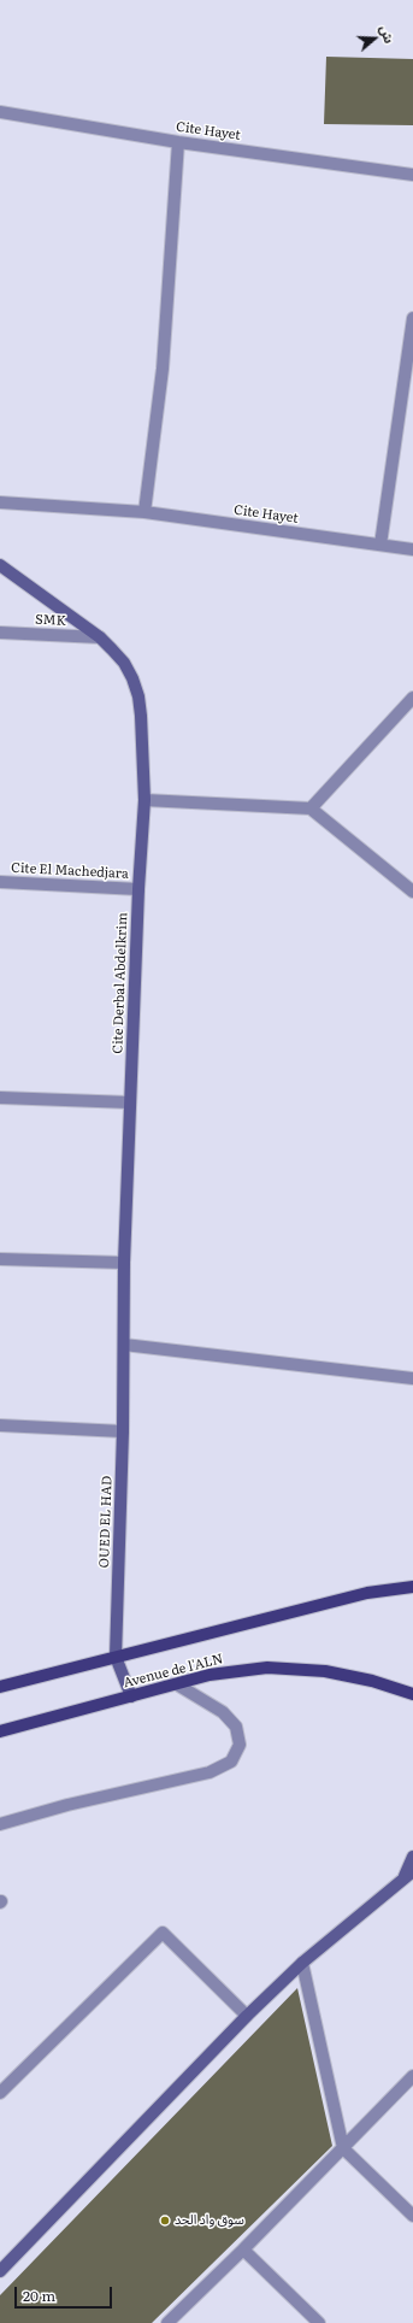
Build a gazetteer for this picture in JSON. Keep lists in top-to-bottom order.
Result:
{
  "streets": {
    "main road": ["Cite Derbal Abdelkrim", "OUED EL HAD", "Avenue de l'ALN"],
    "street": ["Cite Hayet", "SMK", "Cite El Machedjara"]
  },
  "crossings": [
    ["SMK", "Cite Derbal Abdelkrim"],
    ["Cite El Machedjara", "Cite Derbal Abdelkrim"],
    ["Cite Derbal Abdelkrim", "OUED EL HAD"],
    ["OUED EL HAD", "Avenue de l'ALN"]
  ],
  "places": ["سوق واد الحد"],
  "scale_bar": "20 m",
  "north": "right"
}
